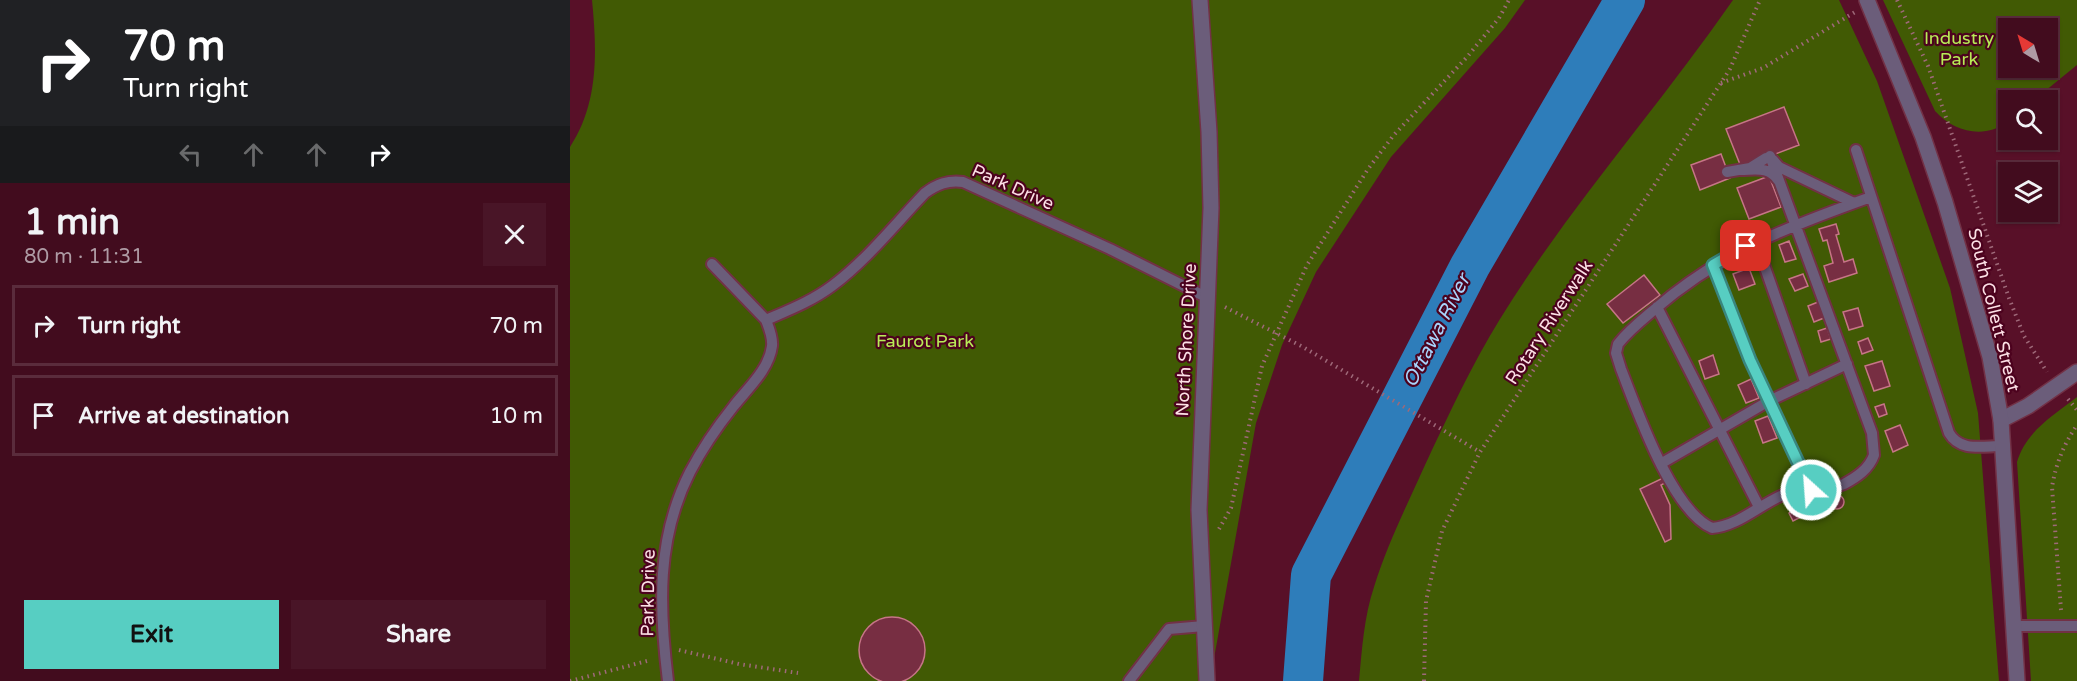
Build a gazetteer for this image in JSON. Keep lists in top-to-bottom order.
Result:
{
  "streets": {
    "street": ["South Collett Street", "North Shore Drive"],
    "lane": ["Park Drive"],
    "path": ["Rotary Riverwalk"]
  },
  "crossings": [
    ["Park Drive", "North Shore Drive"]
  ],
  "water": ["Ottawa River"],
  "parks": ["Industry Park", "Faurot Park"],
  "north": "top left",
  "page": {
    "turn": ["70 m", "Turn right"],
    "heading": ["1 min", "80 m · 11:31"],
    "list": [
      {
        "name": "Turn right",
        "value": "70 m"
      },
      {
        "name": "Arrive at destination",
        "value": "10 m"
      }
    ],
    "buttons": ["Exit", "Share"]
  }
}
